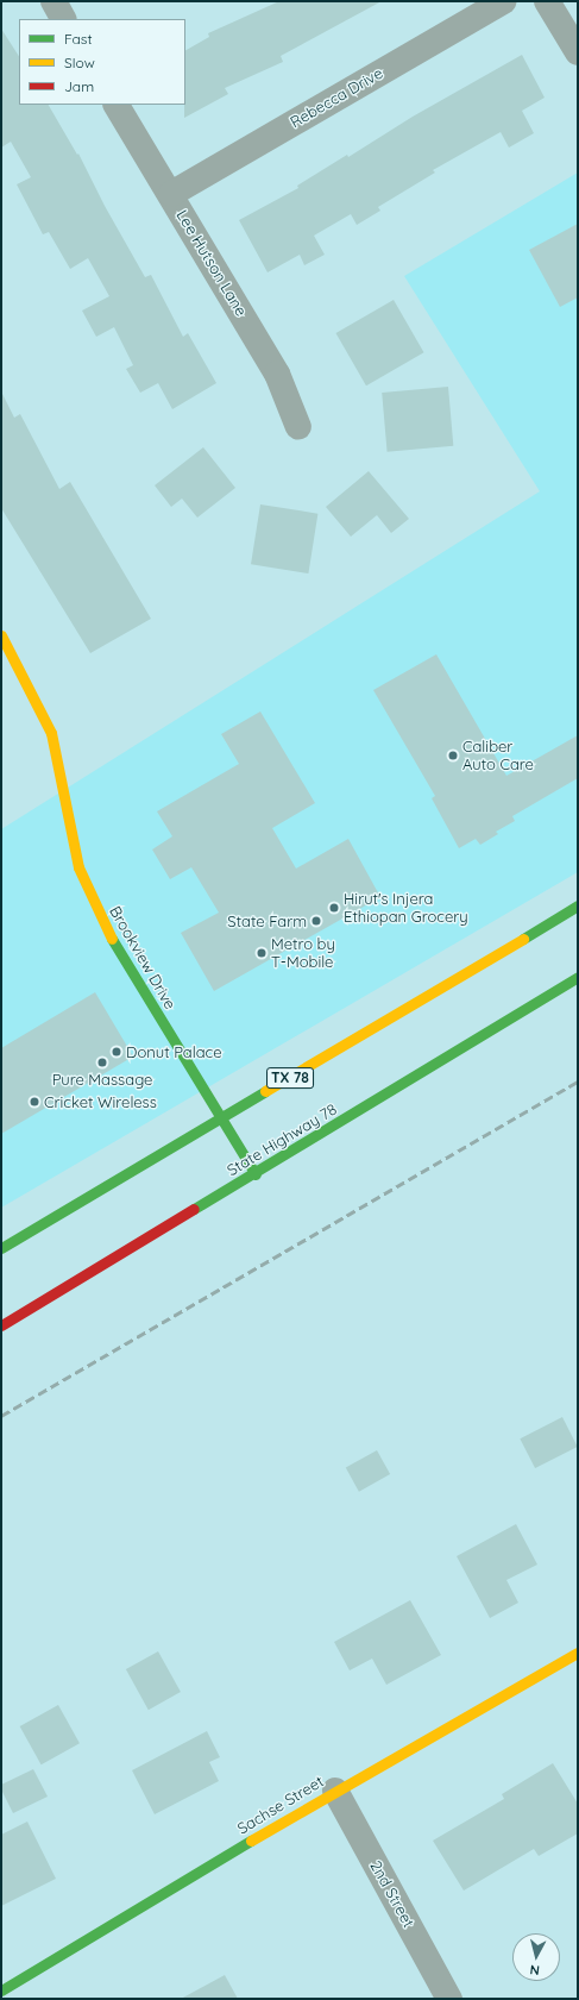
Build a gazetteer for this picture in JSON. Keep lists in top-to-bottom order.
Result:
{
  "streets": {
    "main road": [
      "Brookview Drive",
      "TX 78",
      "State Highway 78",
      "Sachse Street"
    ],
    "street": ["Rebecca Drive", "Lee Hutson Lane", "2nd Street"]
  },
  "crossings": [
    ["Rebecca Drive", "Lee Hutson Lane"],
    ["Brookview Drive", "TX 78"],
    ["Brookview Drive", "State Highway 78"],
    ["Sachse Street", "2nd Street"]
  ],
  "places": [
    "Caliber Auto Care",
    "Hirut's Injera Ethiopan Grocery",
    "State Farm",
    "Metro by T-Mobile",
    "Donut Palace",
    "Pure Massage",
    "Cricket Wireless"
  ],
  "legend": ["Fast", "Slow", "Jam"],
  "north": "bottom"
}
